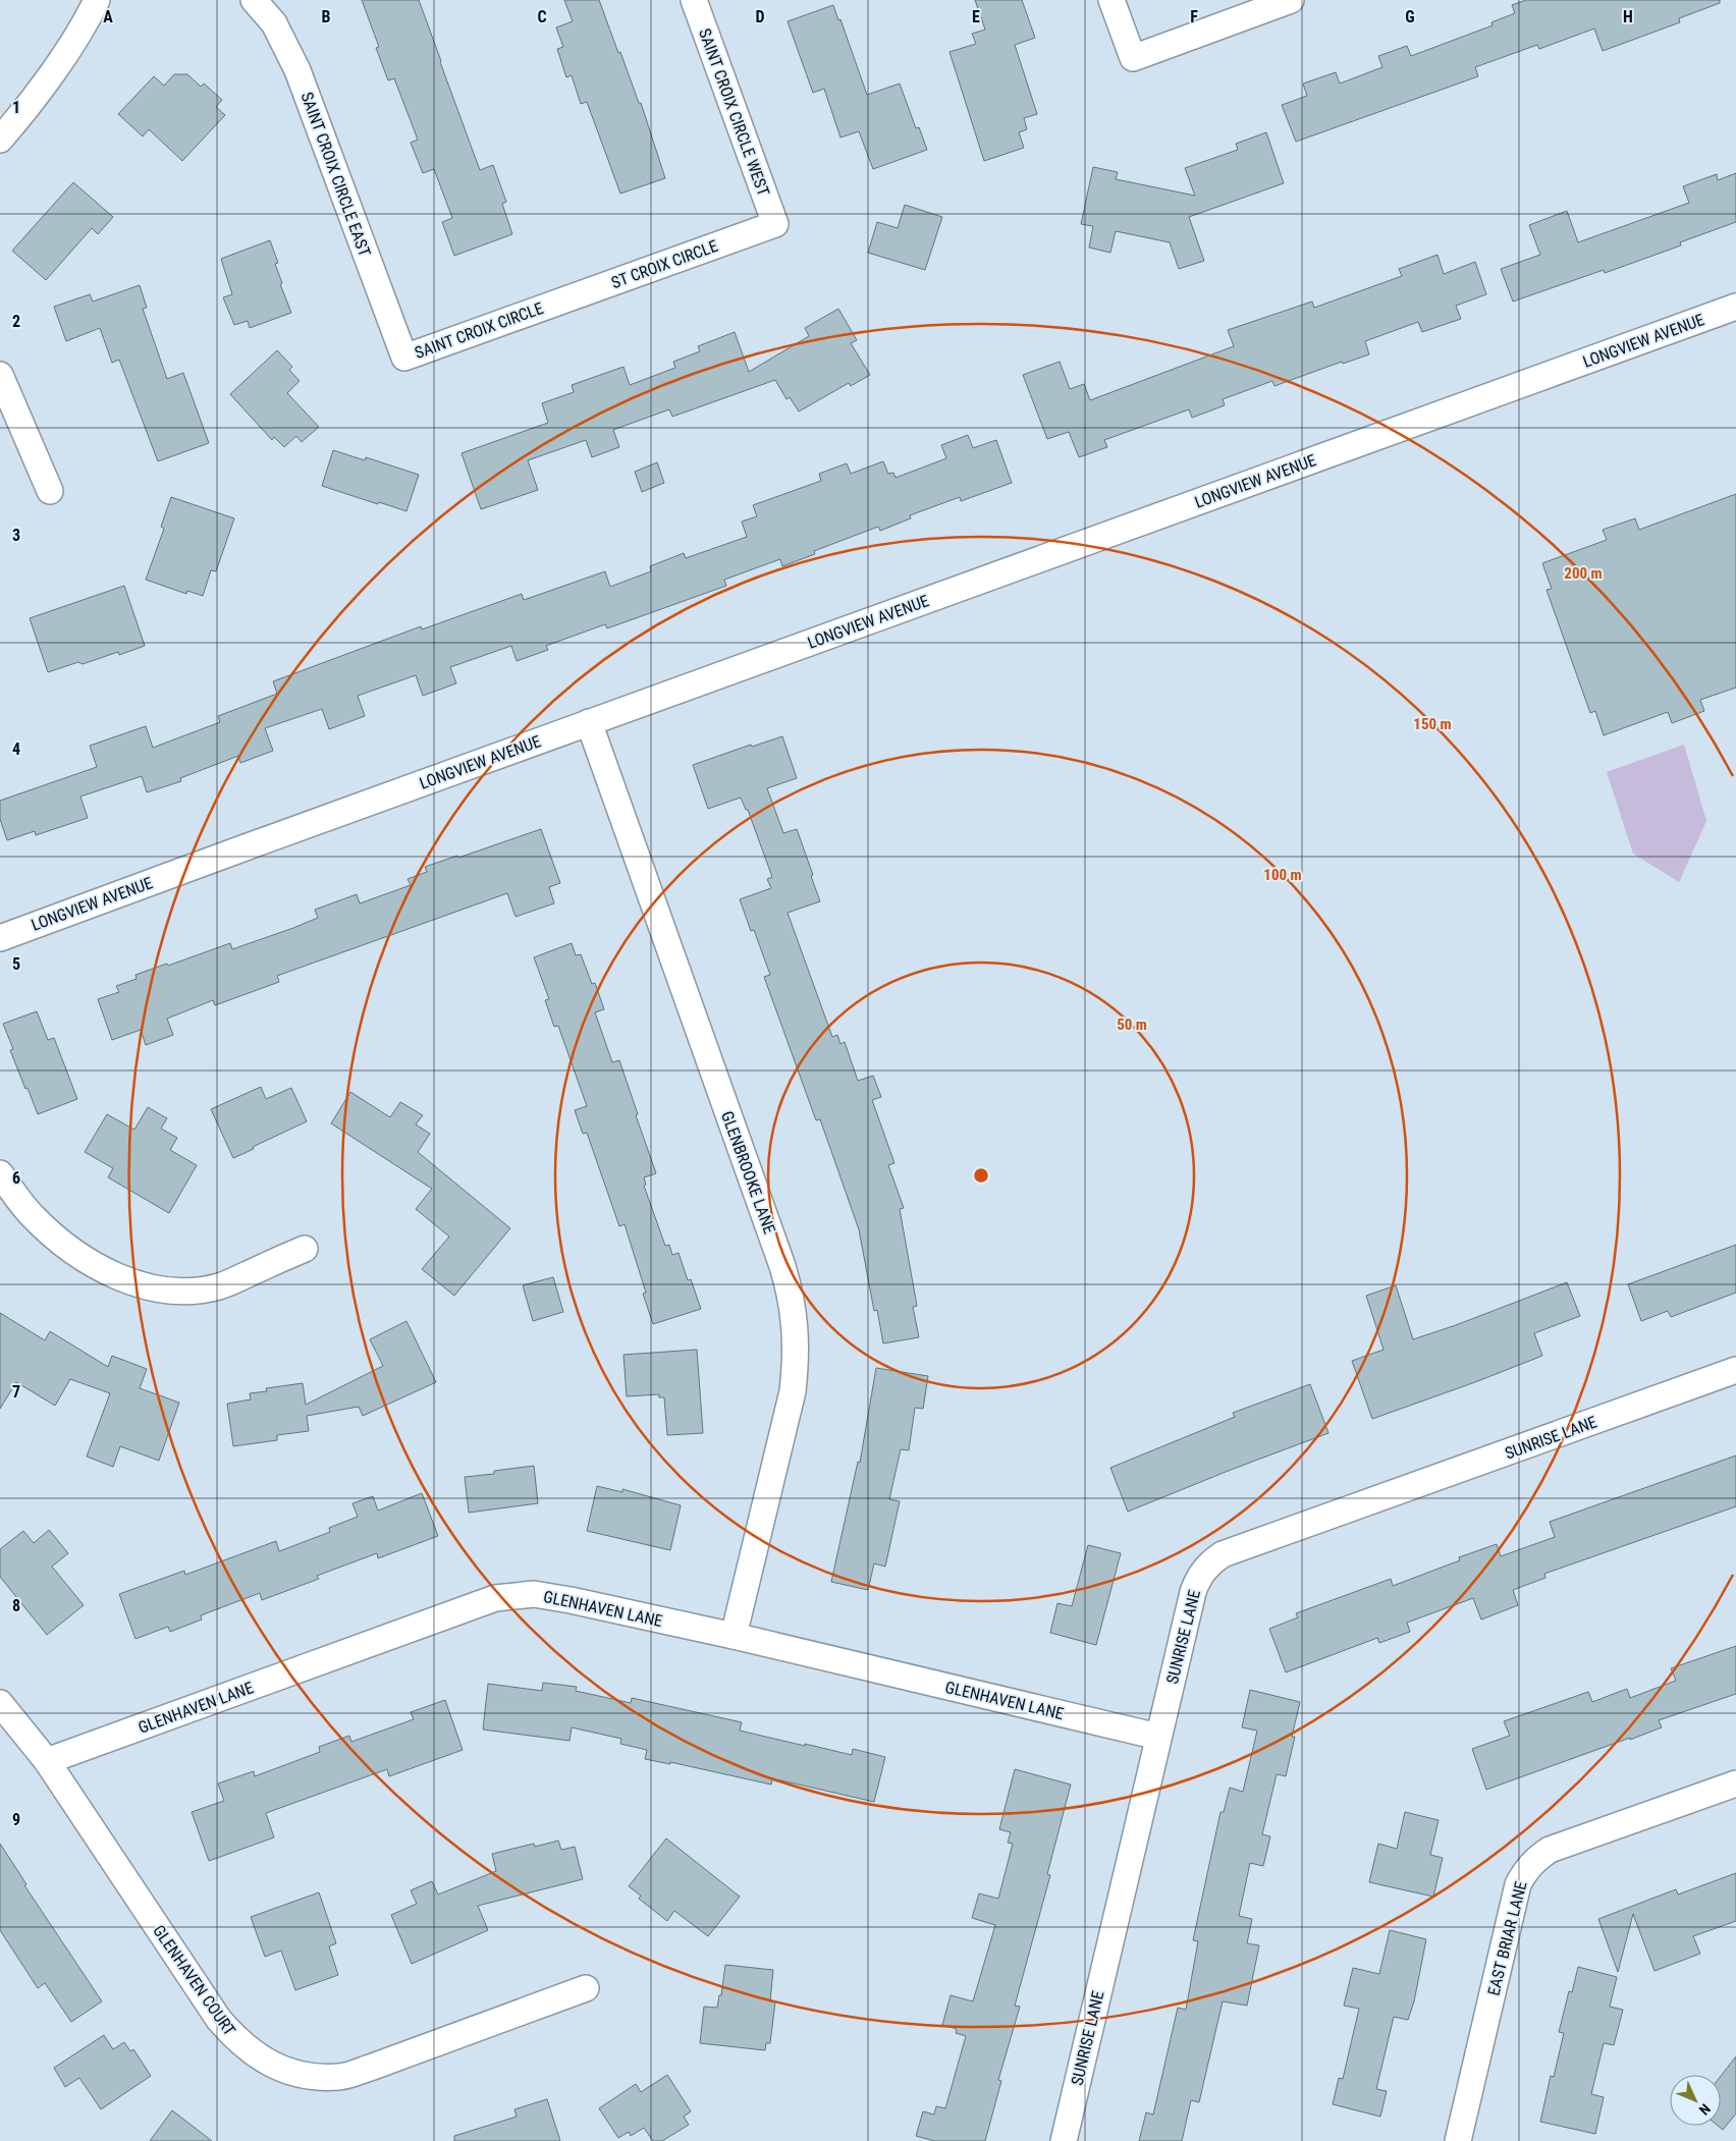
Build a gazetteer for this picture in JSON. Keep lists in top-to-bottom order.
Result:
{
  "streets": {
    "street": [
      "SAINT CROIX CIRCLE WEST",
      "SAINT CROIX CIRCLE EAST",
      "ST CROIX CIRCLE",
      "SAINT CROIX CIRCLE",
      "LONGVIEW AVENUE",
      "GLENBROOKE LANE",
      "SUNRISE LANE",
      "GLENHAVEN LANE",
      "EAST BRIAR LANE",
      "GLENHAVEN COURT"
    ]
  },
  "crossings": [
    ["SAINT CROIX CIRCLE WEST", "ST CROIX CIRCLE"],
    ["SAINT CROIX CIRCLE EAST", "SAINT CROIX CIRCLE"],
    ["ST CROIX CIRCLE", "SAINT CROIX CIRCLE"],
    ["LONGVIEW AVENUE", "GLENBROOKE LANE"],
    ["GLENBROOKE LANE", "GLENHAVEN LANE"],
    ["SUNRISE LANE", "GLENHAVEN LANE"],
    ["GLENHAVEN LANE", "GLENHAVEN COURT"]
  ],
  "north": "bottom right",
  "grid": {
    "columns": [
      "A",
      "B",
      "C",
      "D",
      "E",
      "F",
      "G",
      "H"
    ],
    "rows": [
      "1",
      "2",
      "3",
      "4",
      "5",
      "6",
      "7",
      "8",
      "9"
    ]
  },
  "rings": [
    "200 m",
    "150 m",
    "100 m",
    "50 m"
  ]
}
